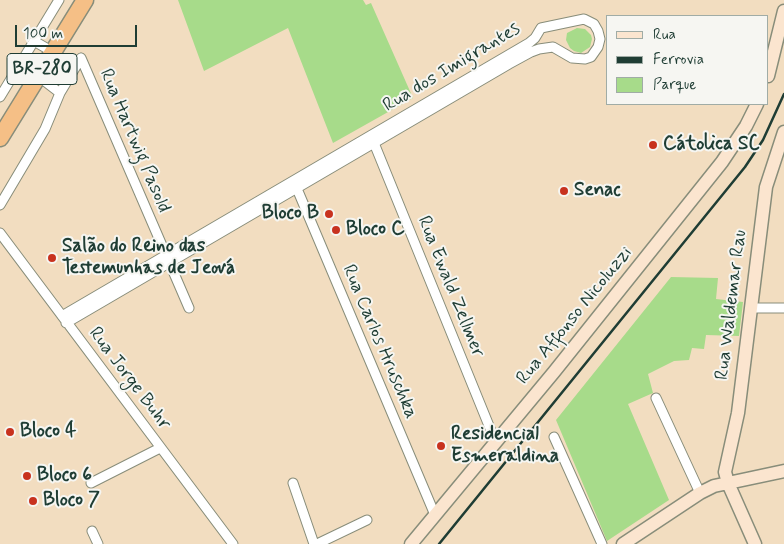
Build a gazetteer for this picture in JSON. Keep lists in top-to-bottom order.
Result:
{
  "streets": {
    "highway": ["BR-280"],
    "street": [
      "Rua dos Imigrantes",
      "Rua Hartwig Pasold",
      "Rua Ewald Zellmer",
      "Rua Waldemar Rau",
      "Rua Affonso Nicoluzzi",
      "Rua Carlos Hruschka",
      "Rua Jorge Buhr"
    ]
  },
  "crossings": [
    ["Rua dos Imigrantes", "Rua Hartwig Pasold"],
    ["Rua dos Imigrantes", "Rua Ewald Zellmer"],
    ["Rua dos Imigrantes", "Rua Carlos Hruschka"],
    ["Rua dos Imigrantes", "Rua Jorge Buhr"],
    ["Rua Ewald Zellmer", "Rua Affonso Nicoluzzi"],
    ["Rua Affonso Nicoluzzi", "Rua Carlos Hruschka"]
  ],
  "places": [
    "Cátolica SC",
    "Senac",
    "Bloco B",
    "Bloco C",
    "Salão do Reino das Testemunhas de Jeová",
    "Bloco 4",
    "Residencial Esmeraldina",
    "Bloco 6",
    "Bloco 7"
  ],
  "legend": ["Rua", "Ferrovia", "Parque"],
  "scale_bar": "100 m"
}
